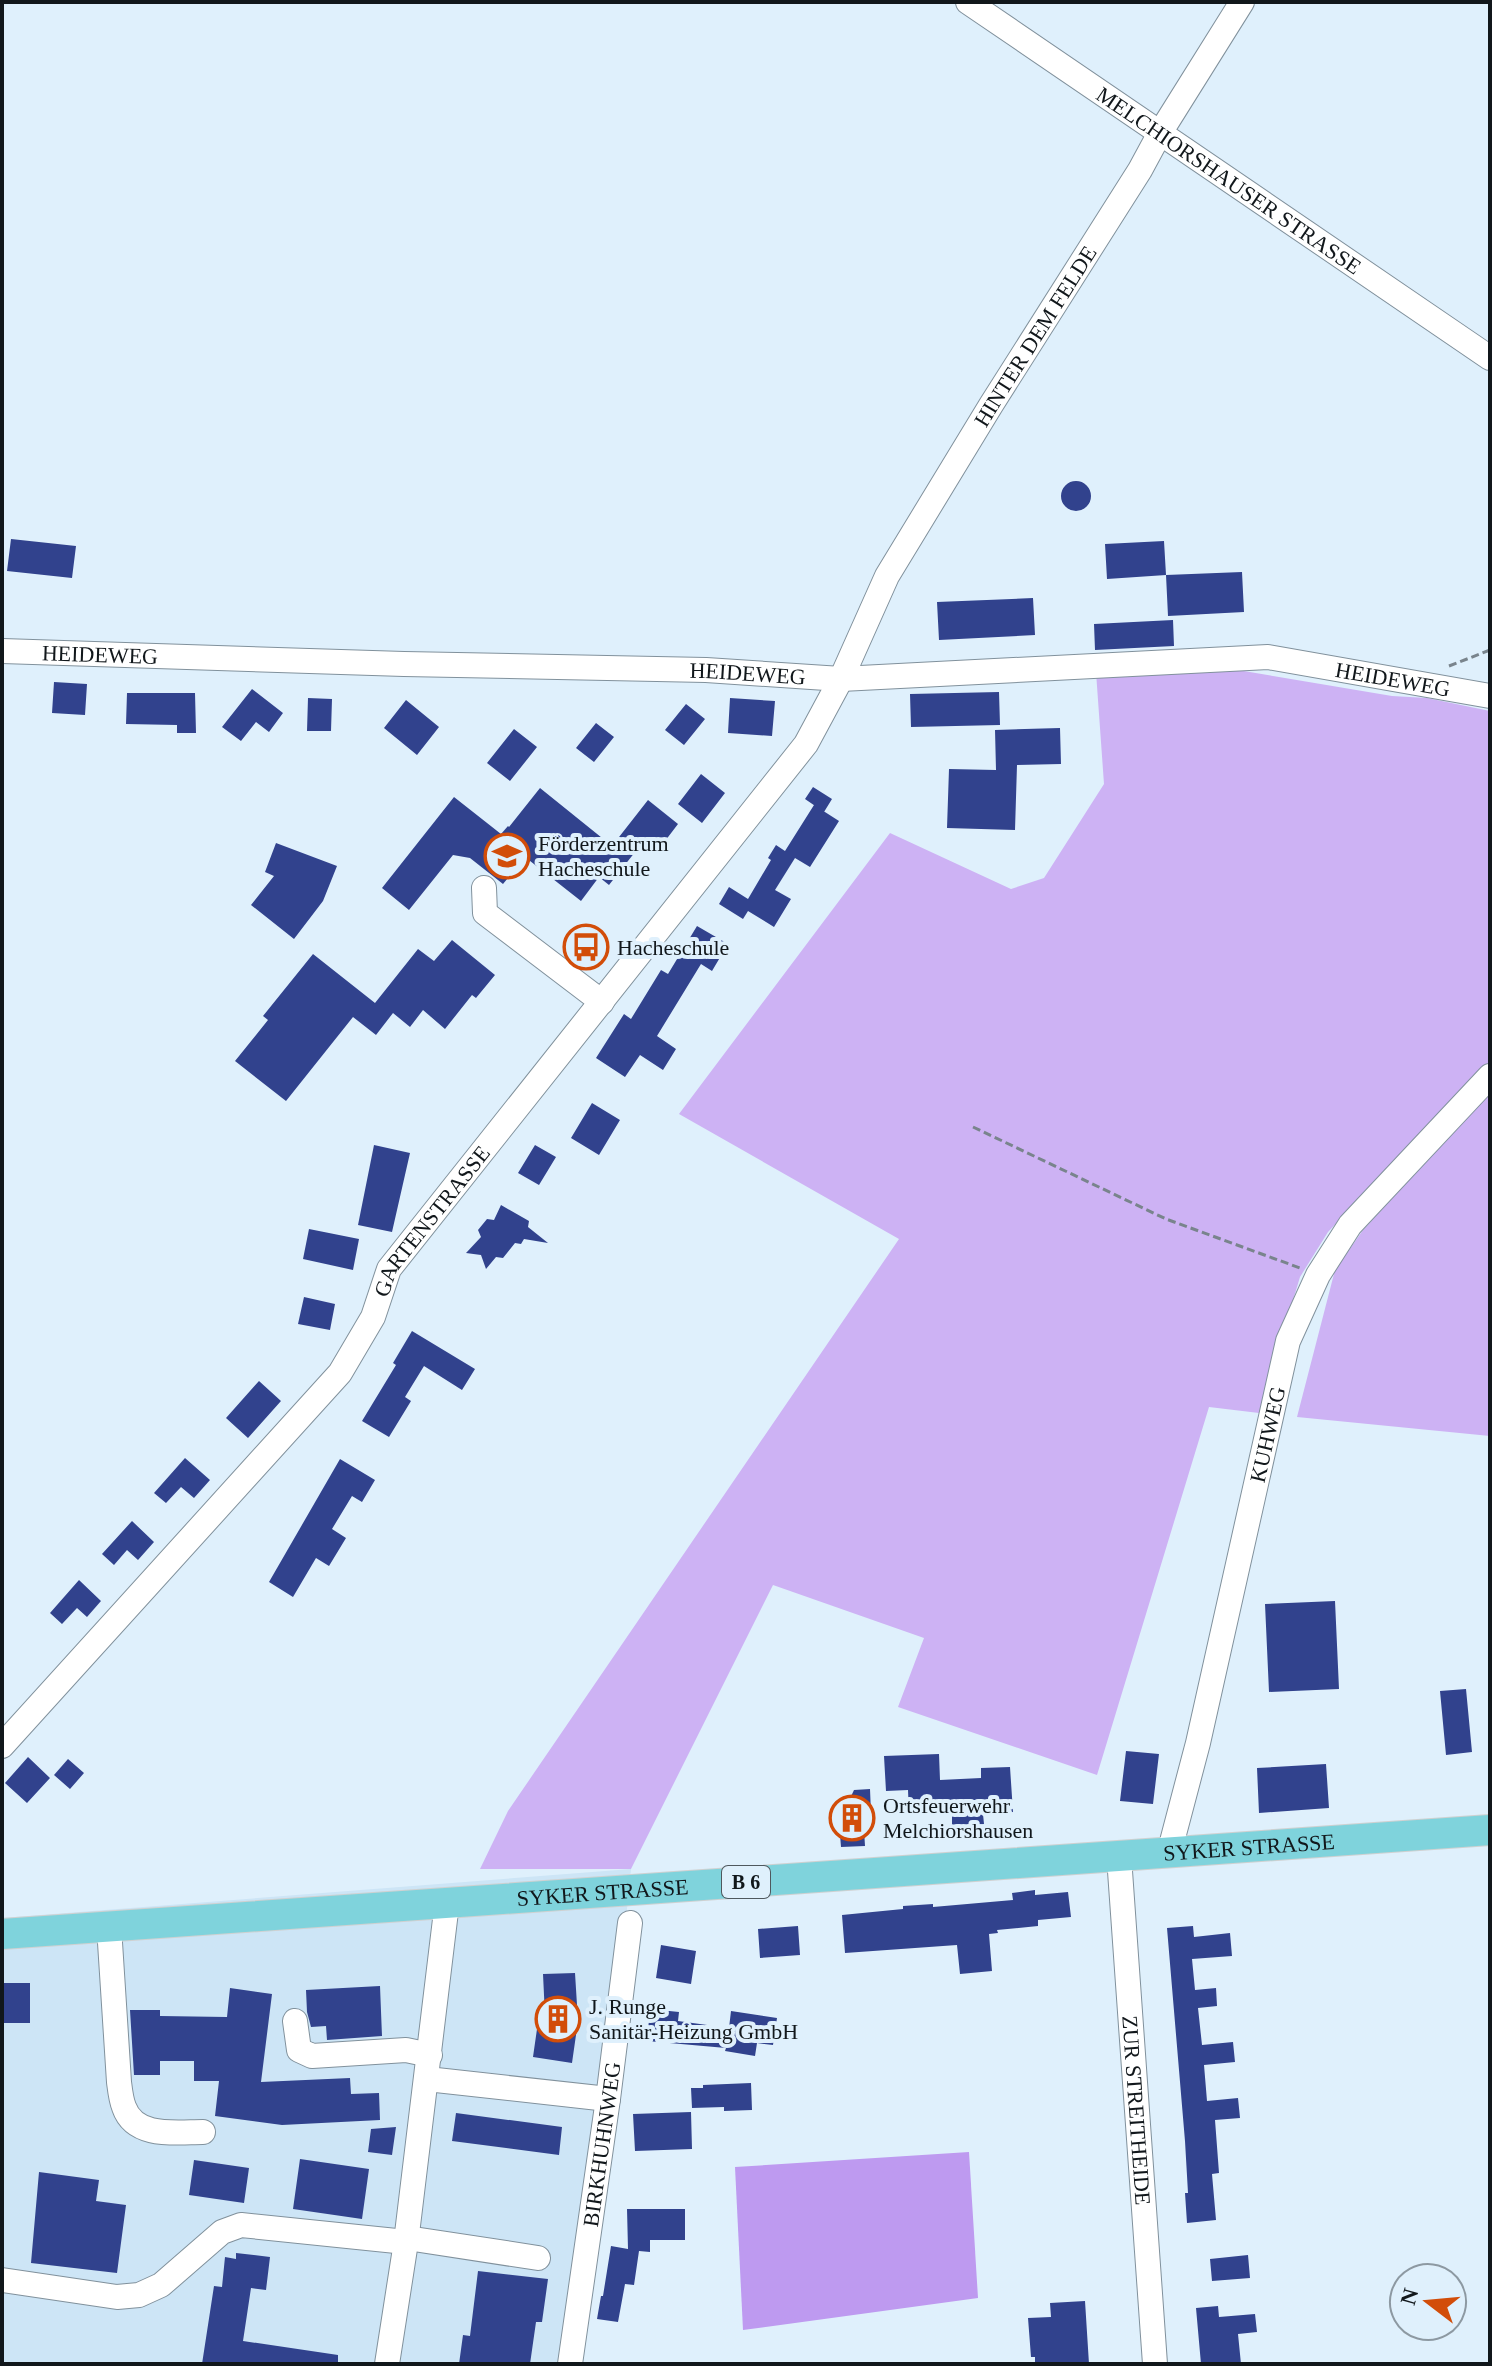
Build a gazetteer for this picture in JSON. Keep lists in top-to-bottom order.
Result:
{
  "streets": {
    "main road": ["SYKER STRASSE", "B 6"],
    "street": [
      "MELCHIORSHAUSER STRASSE",
      "HINTER DEM FELDE",
      "HEIDEWEG",
      "GARTENSTRASSE",
      "KUHWEG",
      "ZUR STREITHEIDE",
      "BIRKHUHNWEG"
    ]
  },
  "crossings": [
    ["MELCHIORSHAUSER STRASSE", "HINTER DEM FELDE"],
    ["HINTER DEM FELDE", "HEIDEWEG"],
    ["HINTER DEM FELDE", "GARTENSTRASSE"],
    ["HEIDEWEG", "GARTENSTRASSE"],
    ["KUHWEG", "SYKER STRASSE"],
    ["SYKER STRASSE", "ZUR STREITHEIDE"]
  ],
  "places": {
    "school or university": ["Förderzentrum Hacheschule"],
    "bus stop": ["Hacheschule"],
    "building": ["Ortsfeuerwehr Melchiorshausen", "J. Runge Sanitär-Heizung GmbH"]
  },
  "north": "left"
}
